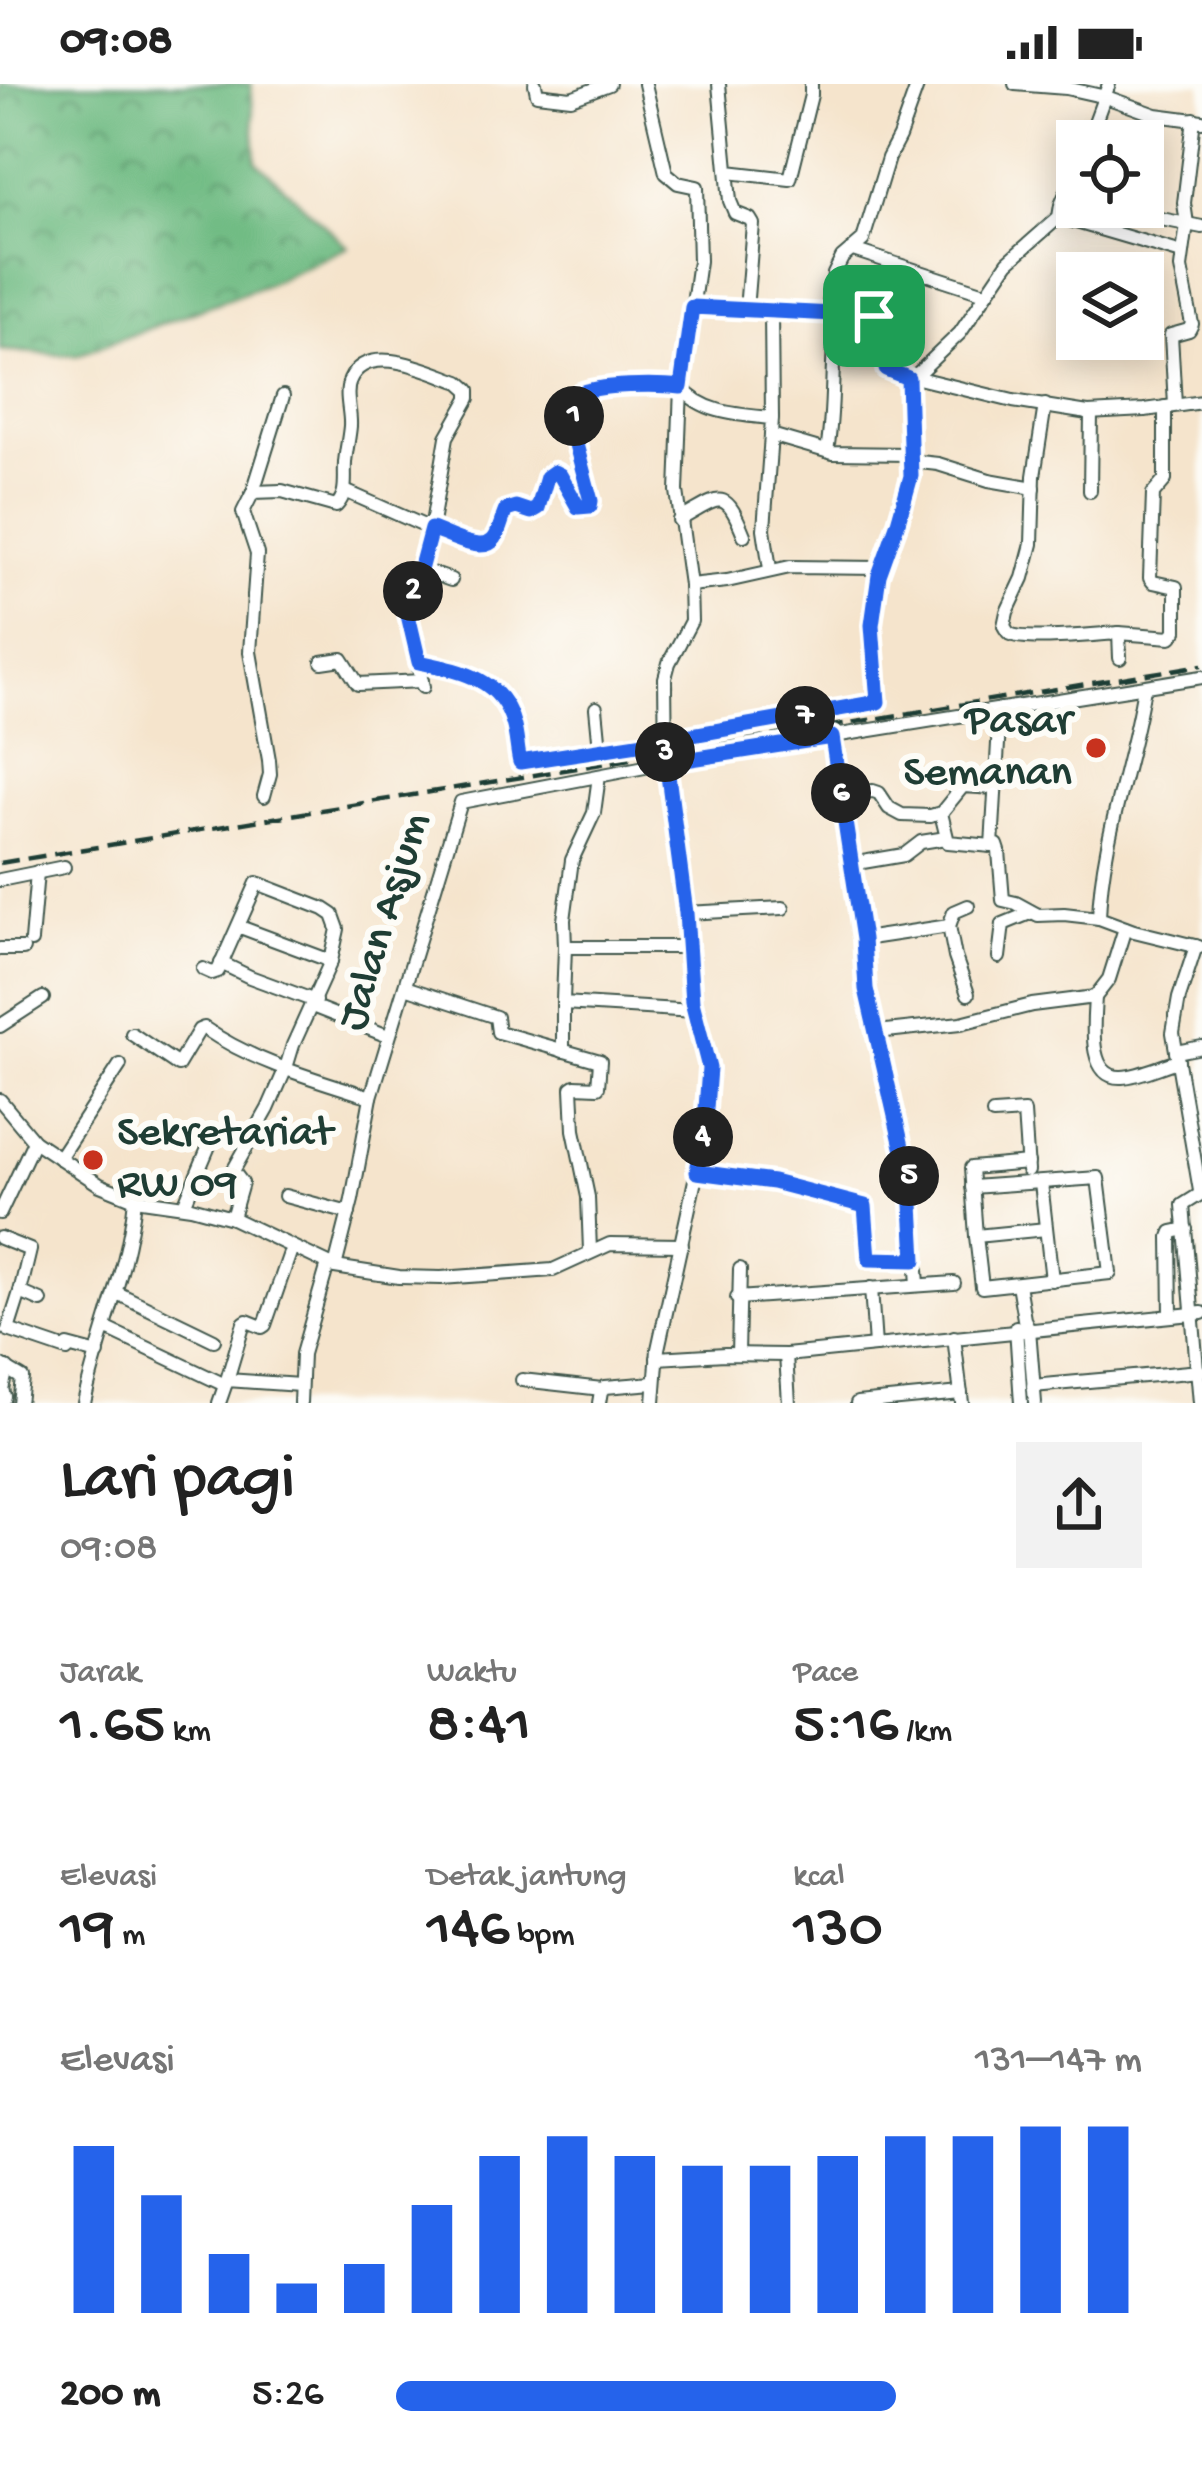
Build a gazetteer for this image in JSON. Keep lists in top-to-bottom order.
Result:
{
  "streets": {
    "street": ["Jalan Asjum"]
  },
  "places": ["Pasar Semanan", "Sekretariat RW 09"],
  "page": {
    "status": "09:08",
    "pins": [
      "1",
      "2",
      "7",
      "3",
      "6",
      "4",
      "5"
    ],
    "heading": ["Lari pagi", "09:08"],
    "stats": [
      ["Jarak", "1.65 km"],
      ["Waktu", "8:41"],
      ["Pace", "5:16 /km"],
      ["Elevasi", "19 m"],
      ["Detak jantung", "146 bpm"],
      ["kcal", "130"]
    ],
    "chart": ["Elevasi", "131–147 m"],
    "list": [
      {
        "name": "200 m",
        "note": "5:26"
      }
    ]
  }
}
